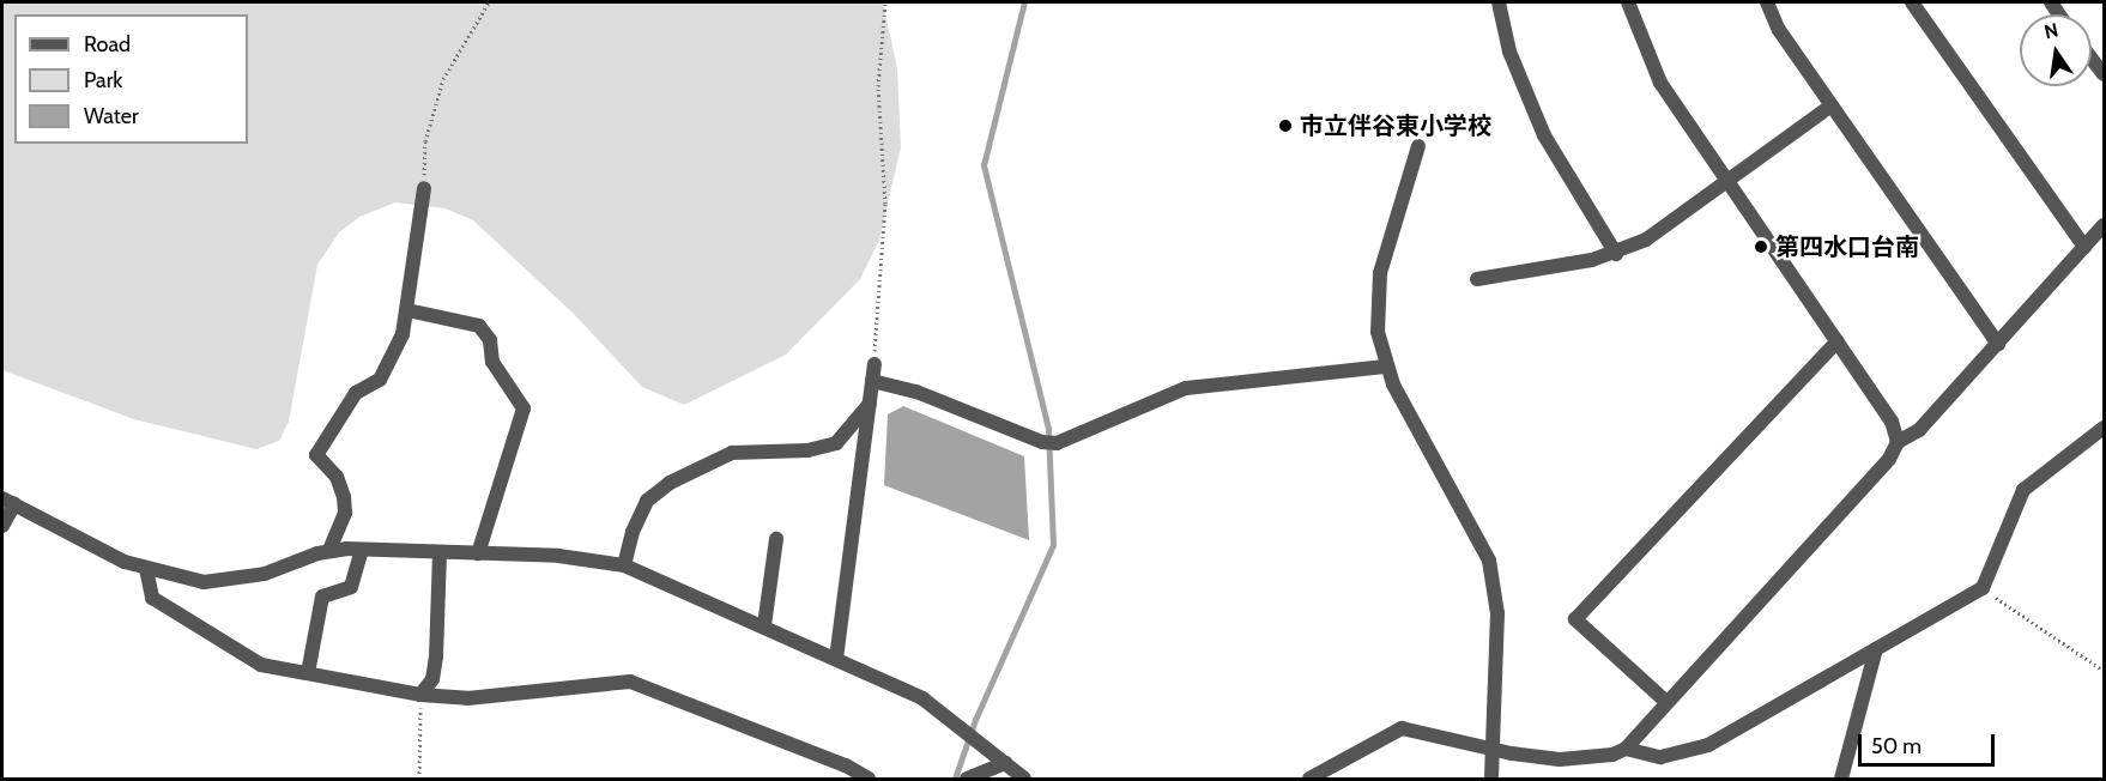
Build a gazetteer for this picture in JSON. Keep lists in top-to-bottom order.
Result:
{
  "places": ["市立伴谷東小学校", "第四水口台南"],
  "legend": ["Road", "Park", "Water"],
  "scale_bar": "50 m",
  "north": "top"
}
